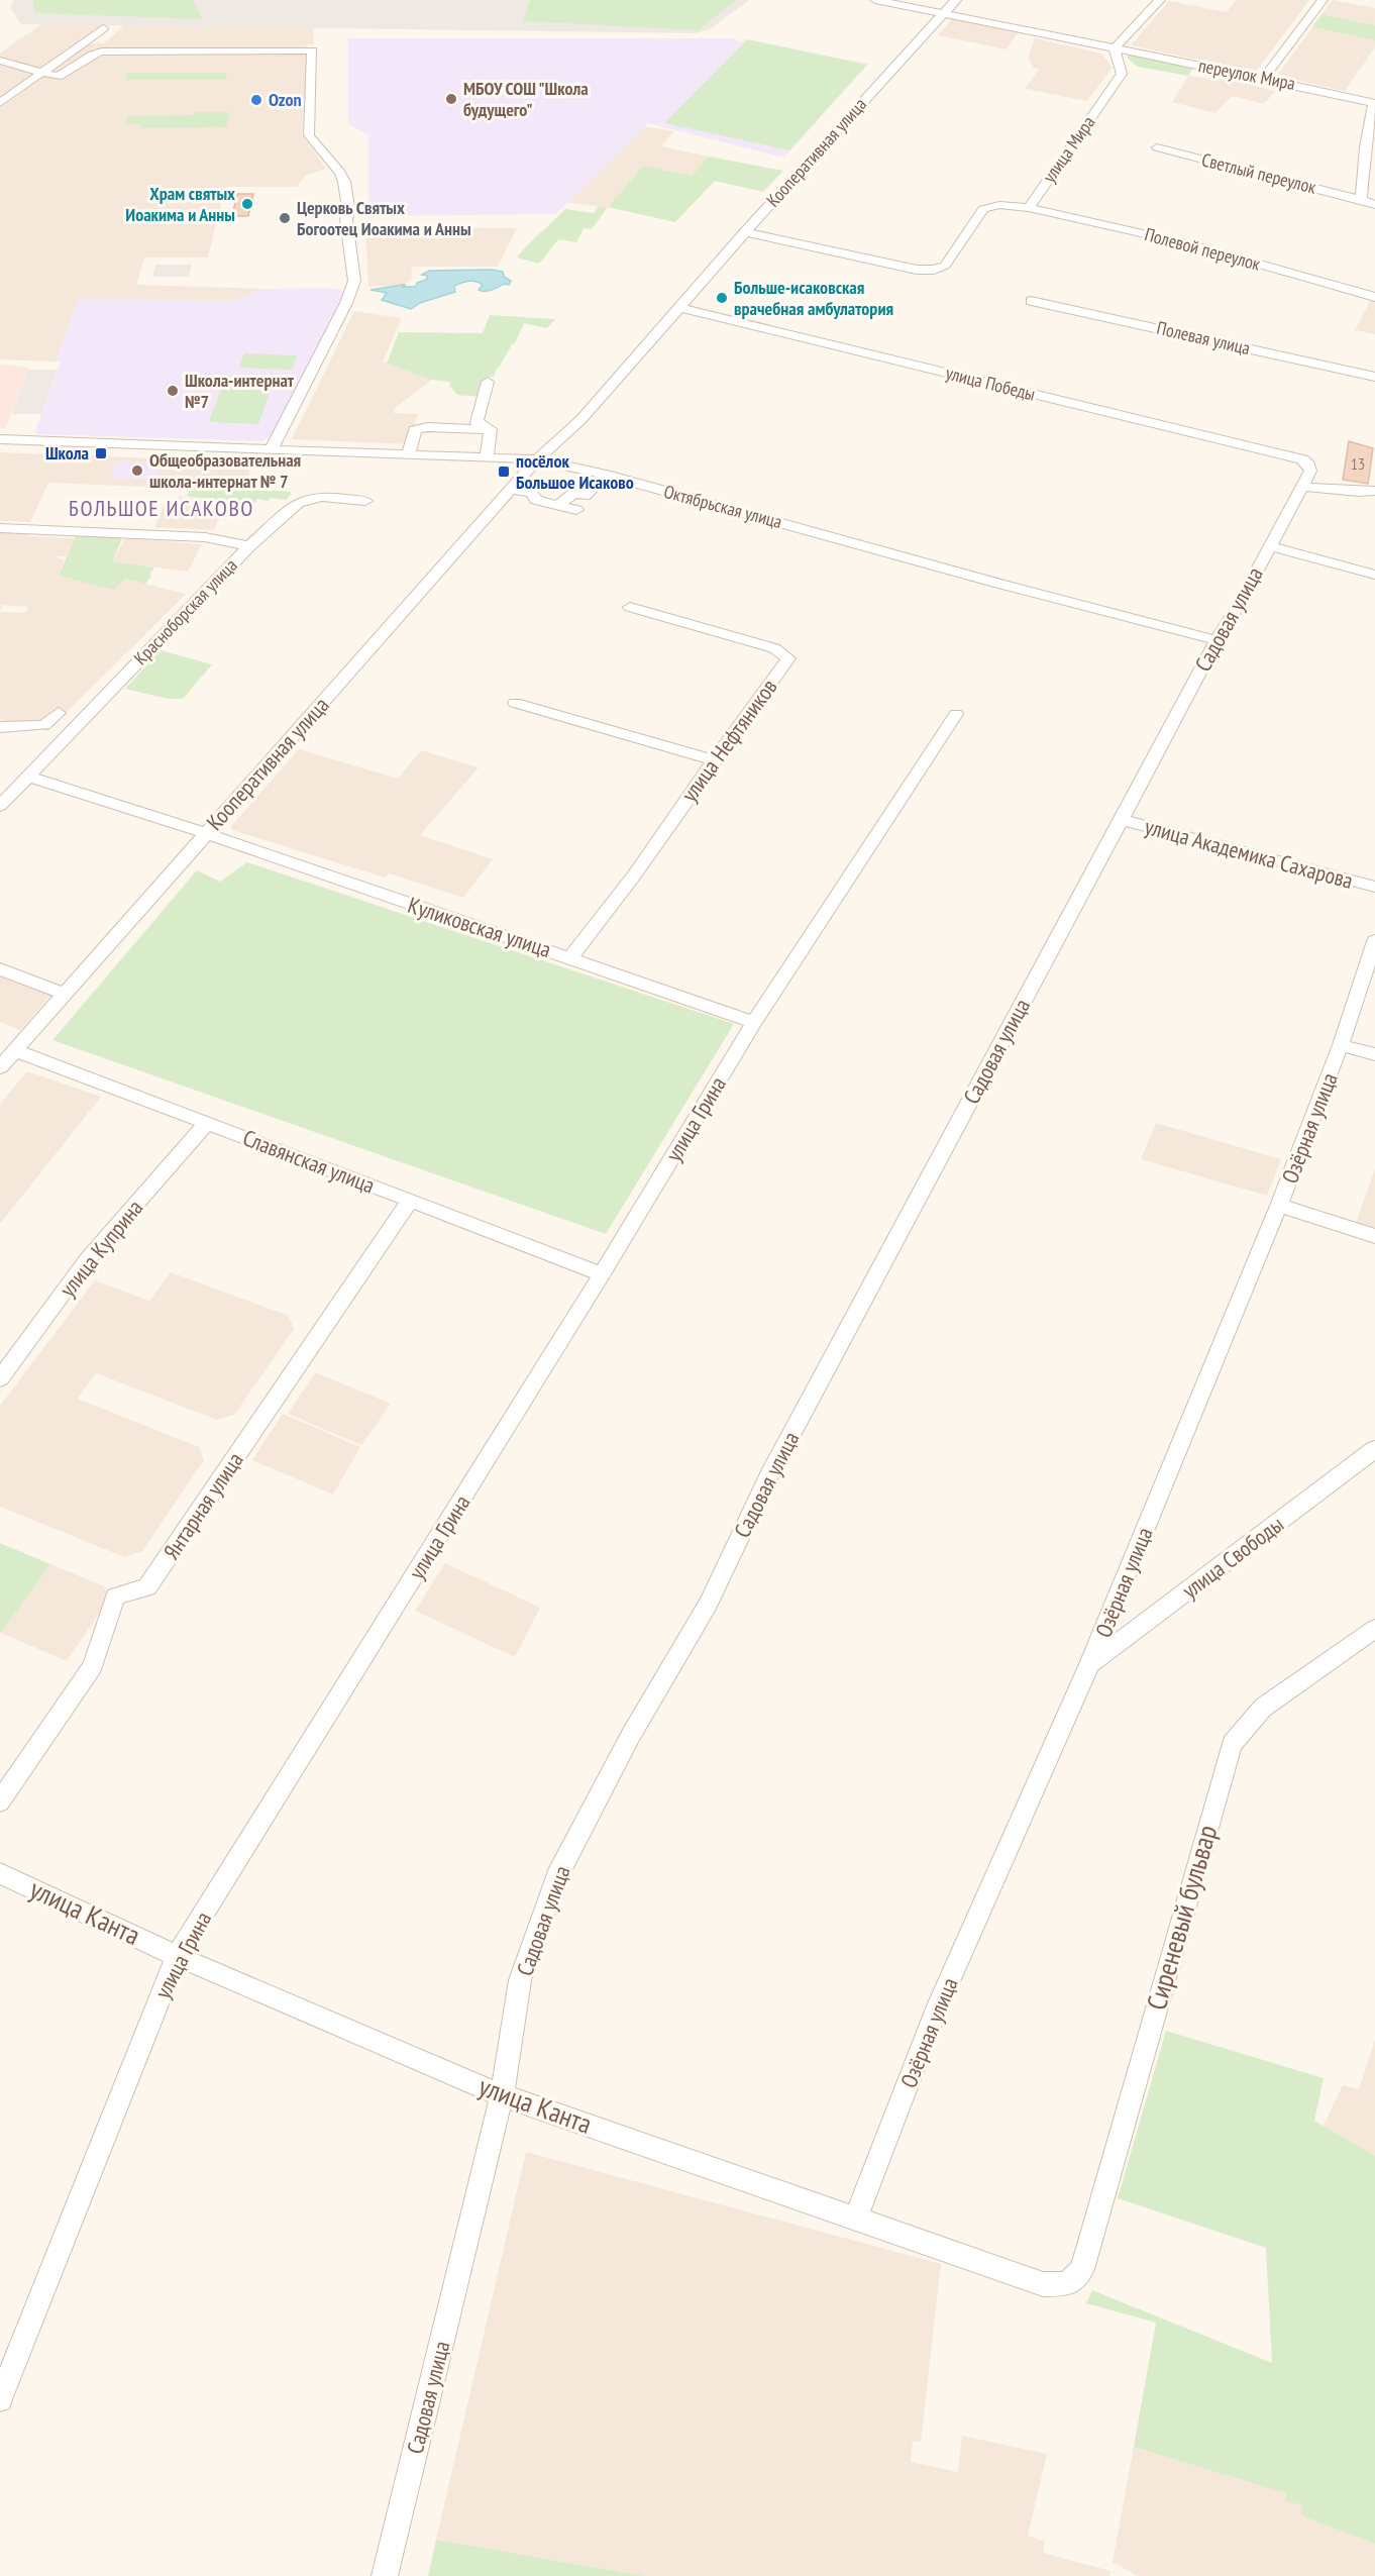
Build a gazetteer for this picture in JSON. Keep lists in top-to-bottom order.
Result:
{
  "streets": {
    "street": [
      "переулок Мира",
      "улица Мира",
      "Кооперативная улица",
      "Светлый переулок",
      "Полевой переулок",
      "Полевая улица",
      "улица Победы",
      "Октябрьская улица",
      "Красноборская улица",
      "Садовая улица",
      "улица Нефтяников",
      "улица Академика Сахарова",
      "Куликовская улица",
      "улица Грина",
      "Озёрная улица",
      "Славянская улица",
      "улица Куприна",
      "Янтарная улица",
      "улица Свободы",
      "улица Канта",
      "Сиреневый бульвар"
    ]
  },
  "crossings": [
    ["переулок Мира", "улица Мира"],
    ["переулок Мира", "Кооперативная улица"],
    ["улица Мира", "Кооперативная улица"],
    ["улица Мира", "Полевой переулок"],
    ["Кооперативная улица", "улица Победы"],
    ["Кооперативная улица", "Октябрьская улица"],
    ["Кооперативная улица", "Куликовская улица"],
    ["Кооперативная улица", "Славянская улица"],
    ["улица Победы", "Садовая улица"],
    ["Октябрьская улица", "Садовая улица"],
    ["Красноборская улица", "Куликовская улица"],
    ["Садовая улица", "улица Академика Сахарова"],
    ["Садовая улица", "улица Канта"],
    ["улица Нефтяников", "Куликовская улица"],
    ["Куликовская улица", "улица Грина"],
    ["улица Грина", "Славянская улица"],
    ["улица Грина", "улица Канта"],
    ["Озёрная улица", "улица Свободы"],
    ["Озёрная улица", "улица Канта"],
    ["Славянская улица", "улица Куприна"],
    ["Славянская улица", "Янтарная улица"],
    ["улица Канта", "Сиреневый бульвар"]
  ],
  "districts": ["БОЛЬШОЕ ИСАКОВО"],
  "places": {
    "other": [
      "МБОУ СОШ \"Школа будущего\"",
      "Ozon",
      "Храм святых Иоакима и Анны",
      "Церковь Святых Богоотец Иоакима и Анны",
      "Больше-исаковская врачебная амбулатория",
      "Школа-интернат №7",
      "Общеобразовательная школа-интернат № 7"
    ],
    "transit": ["Школа", "посёлок Большое Исаково"]
  },
  "house_numbers": ["13"]
}
